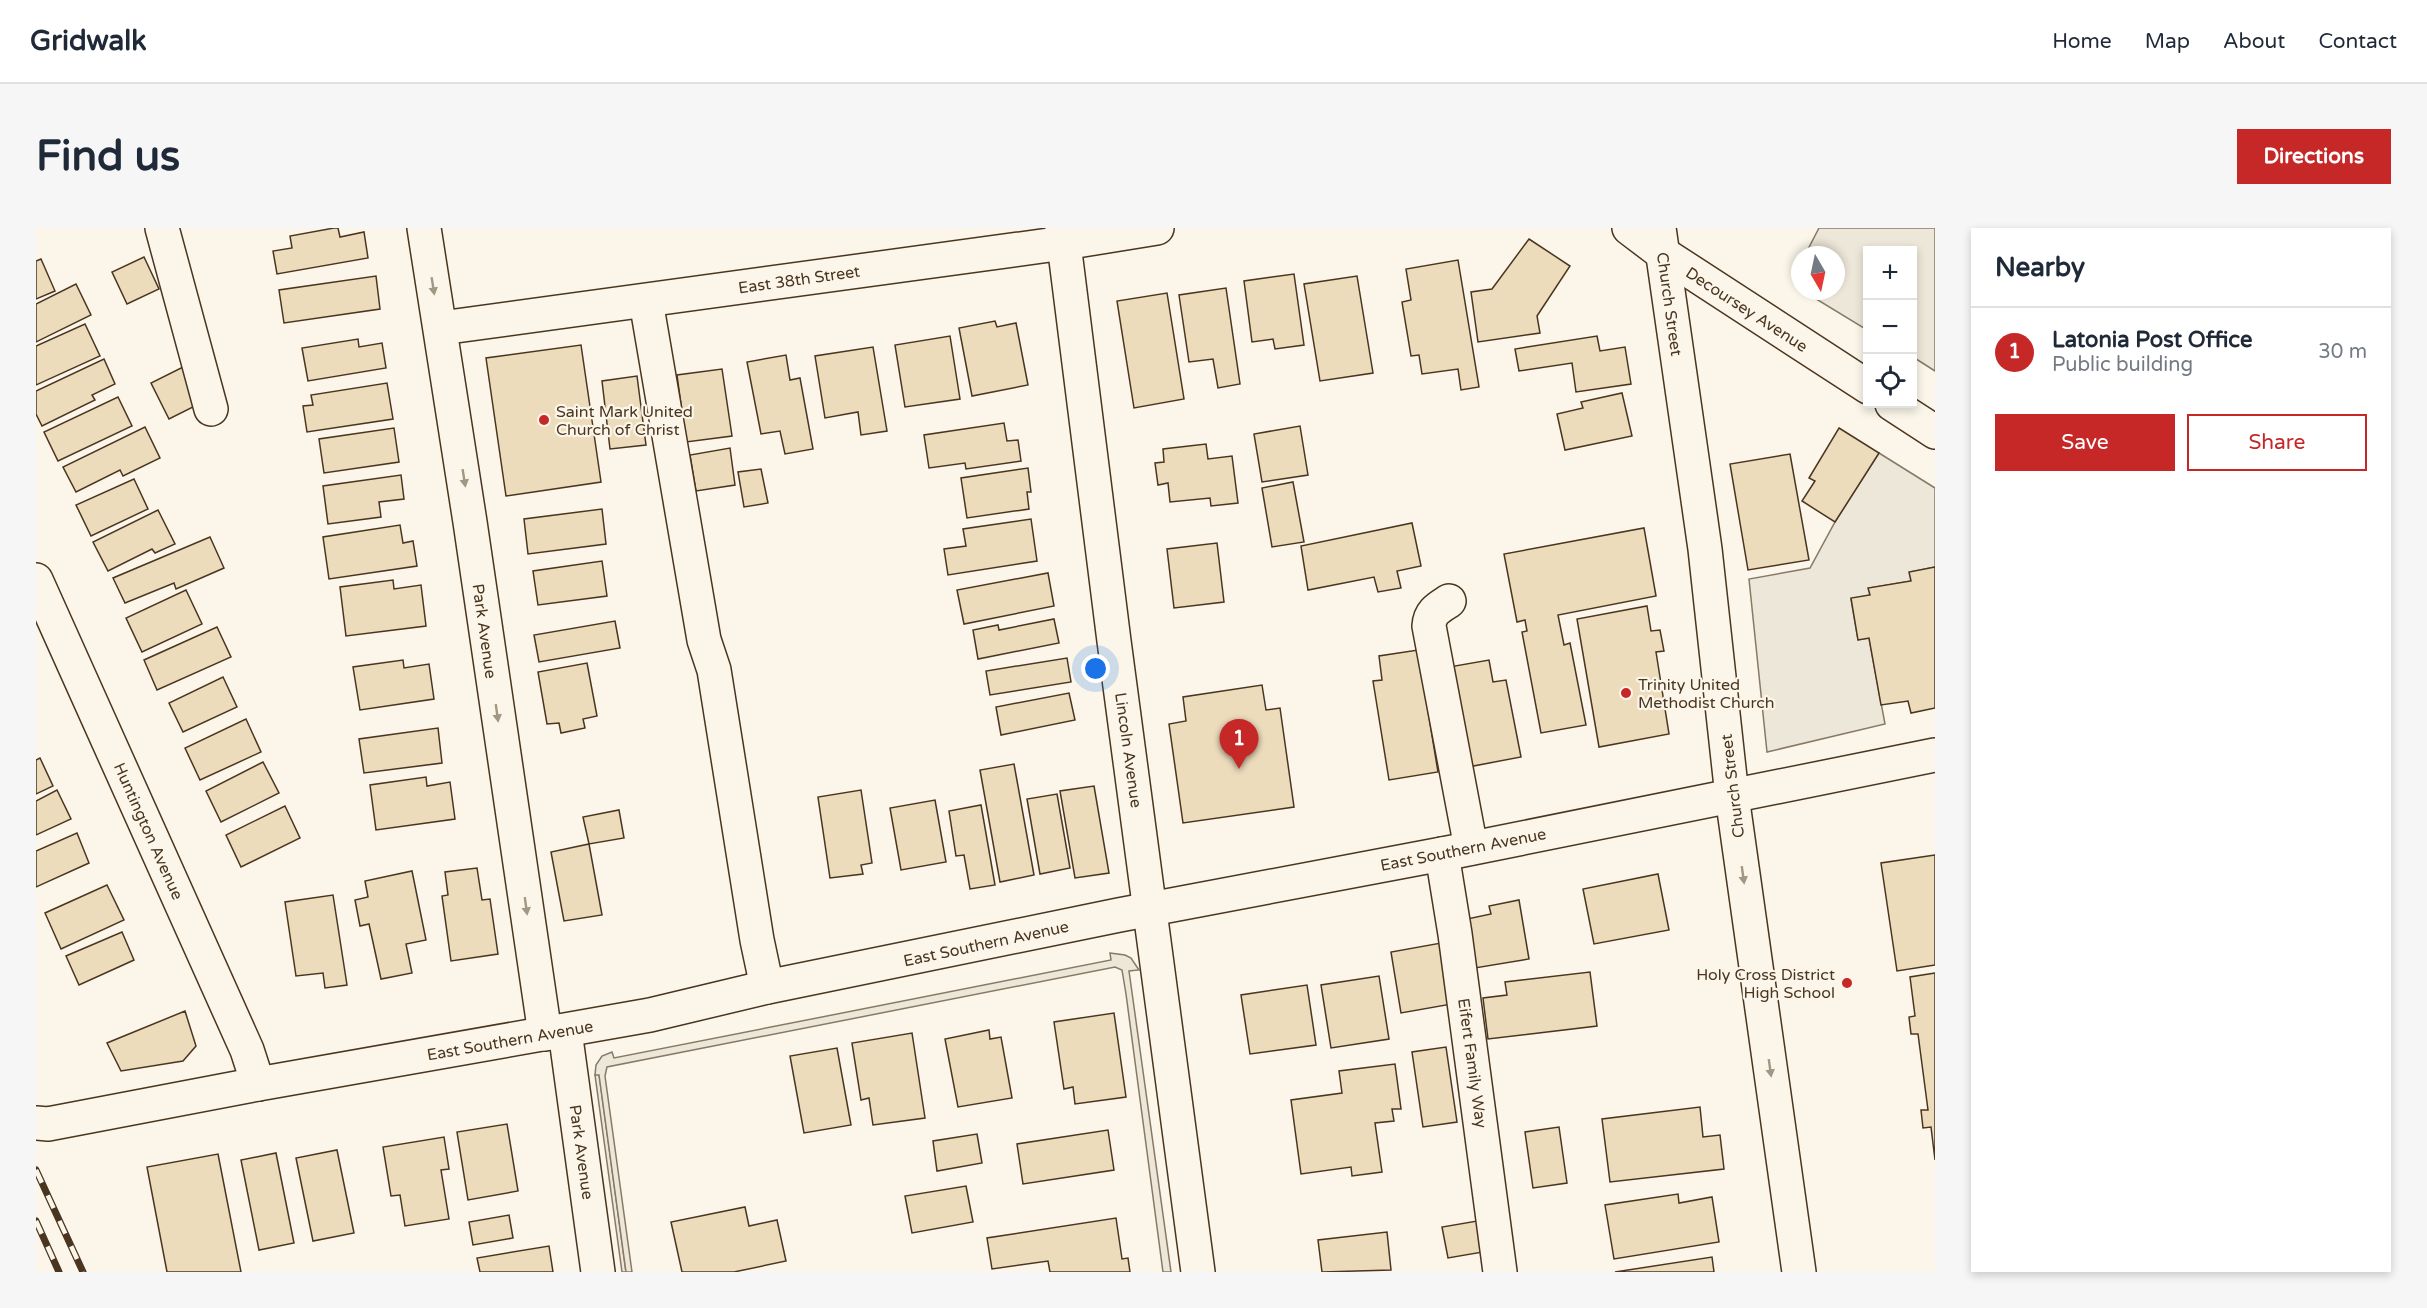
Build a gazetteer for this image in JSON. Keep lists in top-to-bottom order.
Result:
{
  "streets": {
    "street": [
      "East 38th Street",
      "Church Street",
      "Decoursey Avenue",
      "Park Avenue",
      "Lincoln Avenue",
      "Huntington Avenue",
      "East Southern Avenue",
      "Eifert Family Way"
    ]
  },
  "crossings": [
    ["East 38th Street", "Park Avenue"],
    ["East 38th Street", "Lincoln Avenue"],
    ["Church Street", "Decoursey Avenue"],
    ["Church Street", "East Southern Avenue"],
    ["Park Avenue", "East Southern Avenue"],
    ["Lincoln Avenue", "East Southern Avenue"],
    ["Huntington Avenue", "East Southern Avenue"],
    ["East Southern Avenue", "Eifert Family Way"]
  ],
  "one_way": ["Church Street"],
  "places": ["Saint Mark United Church of Christ", "Trinity United Methodist Church", "Holy Cross District High School"],
  "north": "bottom",
  "page": {
    "header": "Gridwalk",
    "nav": [
      "Home",
      "Map",
      "About",
      "Contact"
    ],
    "buttons": [
      "Directions",
      ["Save", "Share"]
    ],
    "title": "Find us",
    "heading": "Nearby",
    "map_buttons": ["+", "−"],
    "list": [
      {
        "mark": "1",
        "name": "Latonia Post Office",
        "note": "Public building",
        "value": "30 m"
      }
    ],
    "pins": "1"
  }
}
